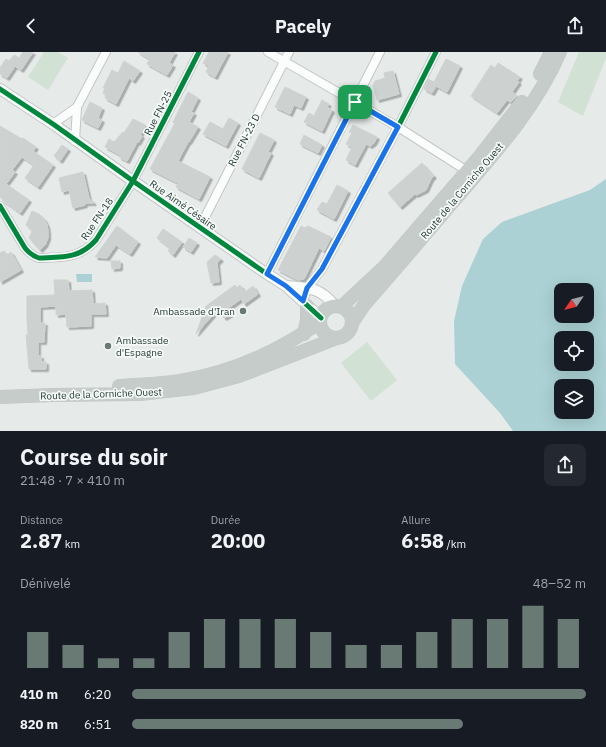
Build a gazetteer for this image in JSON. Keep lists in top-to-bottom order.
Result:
{
  "streets": {
    "highway": ["Route de la Corniche Ouest"],
    "street": [
      "Rue FN-25",
      "Rue FN-23 D",
      "Rue Aimé Césaire",
      "Rue FN-18"
    ]
  },
  "crossings": [
    ["Rue FN-25", "Rue Aimé Césaire"],
    ["Rue FN-25", "Rue FN-18"],
    ["Rue FN-23 D", "Rue Aimé Césaire"],
    ["Route de la Corniche Ouest", "Rue Aimé Césaire"],
    ["Rue Aimé Césaire", "Rue FN-18"]
  ],
  "places": ["Ambassade d'Iran", "Ambassade d'Espagne"],
  "north": "bottom left",
  "page": {
    "header": "Pacely",
    "heading": ["Course du soir", "21:48 · 7 × 410 m"],
    "stats": [
      ["Distance", "2.87 km"],
      ["Durée", "20:00"],
      ["Allure", "6:58 /km"]
    ],
    "chart": ["Dénivelé", "48–52 m"],
    "list": [
      {
        "name": "410 m",
        "note": "6:20"
      },
      {
        "name": "820 m",
        "note": "6:51"
      }
    ]
  }
}
